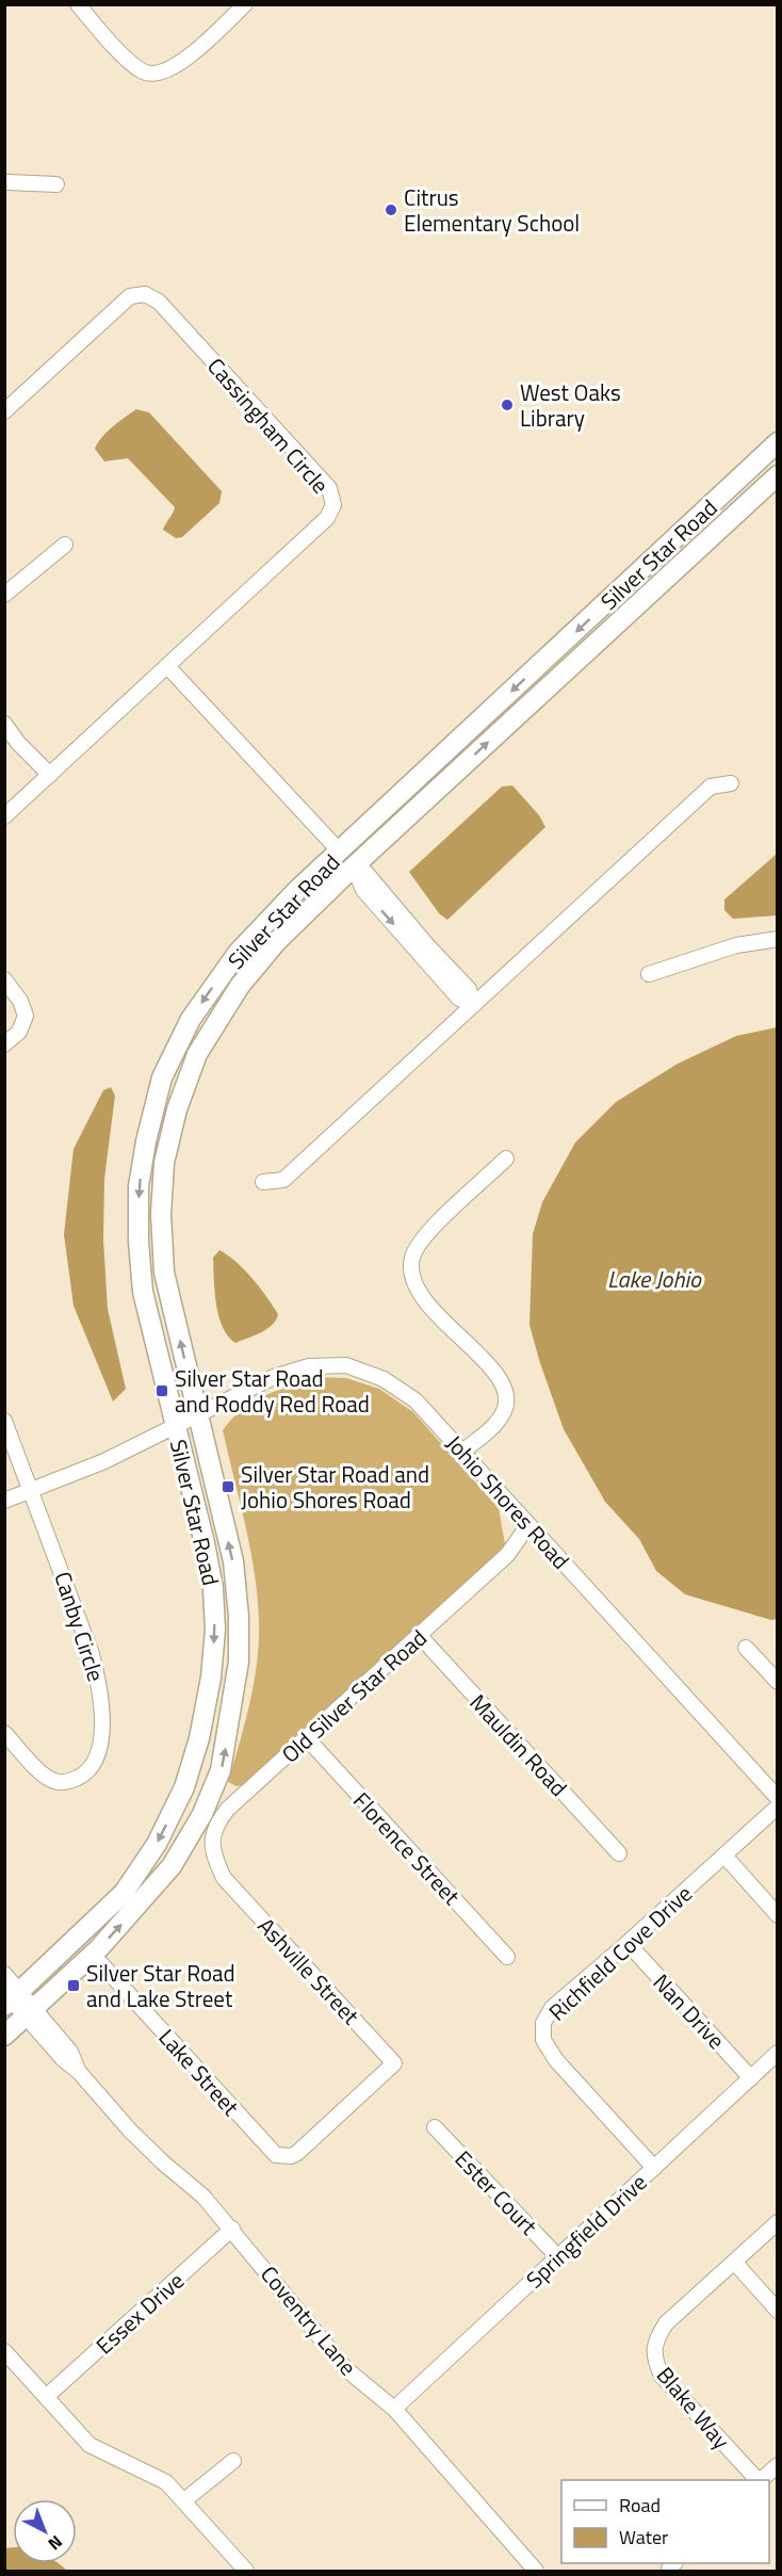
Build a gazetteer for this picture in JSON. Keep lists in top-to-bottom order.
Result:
{
  "streets": {
    "main road": ["Silver Star Road"],
    "street": [
      "Cassingham Circle",
      "Johio Shores Road",
      "Canby Circle",
      "Old Silver Star Road",
      "Mauldin Road",
      "Florence Street",
      "Richfield Cove Drive",
      "Ashville Street",
      "Nan Drive",
      "Lake Street",
      "Ester Court",
      "Springfield Drive",
      "Essex Drive",
      "Coventry Lane",
      "Blake Way"
    ]
  },
  "crossings": [
    ["Silver Star Road", "Johio Shores Road"],
    ["Silver Star Road", "Lake Street"],
    ["Silver Star Road", "Coventry Lane"],
    ["Johio Shores Road", "Canby Circle"],
    ["Johio Shores Road", "Old Silver Star Road"],
    ["Old Silver Star Road", "Mauldin Road"],
    ["Old Silver Star Road", "Florence Street"],
    ["Old Silver Star Road", "Ashville Street"],
    ["Richfield Cove Drive", "Nan Drive"],
    ["Richfield Cove Drive", "Springfield Drive"],
    ["Ashville Street", "Lake Street"],
    ["Nan Drive", "Springfield Drive"],
    ["Ester Court", "Springfield Drive"],
    ["Springfield Drive", "Coventry Lane"],
    ["Essex Drive", "Coventry Lane"]
  ],
  "water": ["Lake Johio"],
  "places": {
    "other": ["Citrus Elementary School", "West Oaks Library"],
    "transit": ["Silver Star Road and Roddy Red Road", "Silver Star Road and Johio Shores Road", "Silver Star Road and Lake Street"]
  },
  "legend": ["Road", "Water"],
  "north": "bottom right"
}
